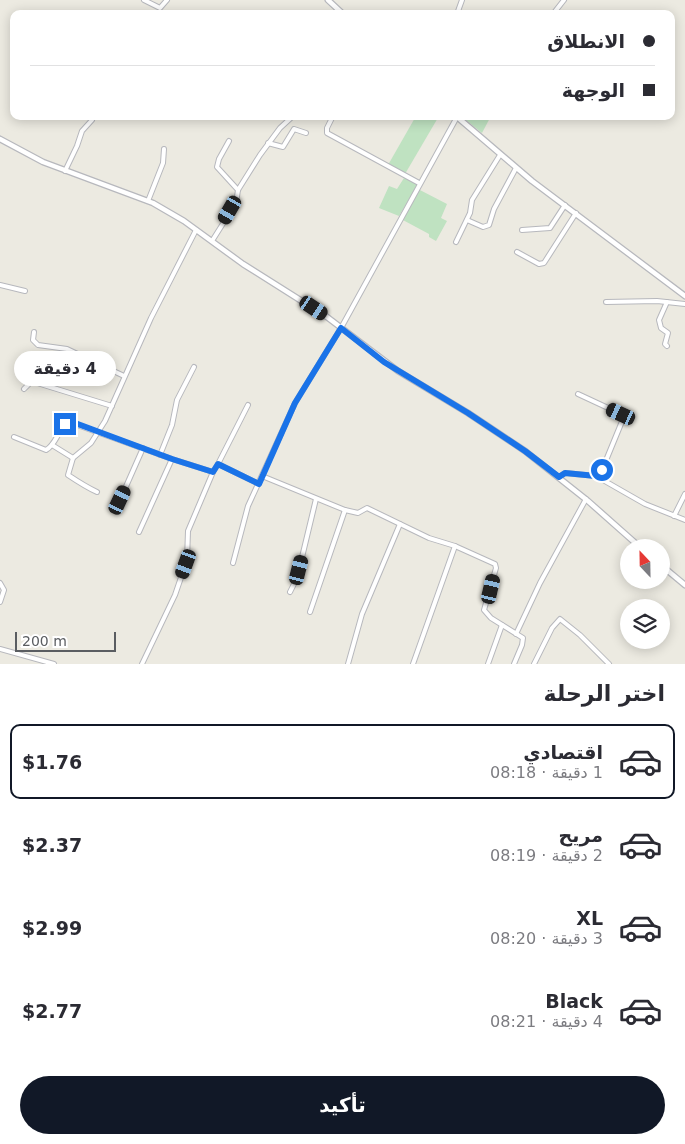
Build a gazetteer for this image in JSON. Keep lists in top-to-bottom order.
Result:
{
  "scale_bar": "200 m",
  "north": "top",
  "page": {
    "banner": ["الانطلاق", "الوجهة"],
    "bubble": "4 دقيقة",
    "scale": "200 m",
    "heading": "اختر الرحلة",
    "list": [
      {
        "name": "اقتصادي",
        "note": "1 دقيقة · 08:18",
        "value": "$1.76"
      },
      {
        "name": "مريح",
        "note": "2 دقيقة · 08:19",
        "value": "$2.37"
      },
      {
        "name": "XL",
        "note": "3 دقيقة · 08:20",
        "value": "$2.99"
      },
      {
        "name": "Black",
        "note": "4 دقيقة · 08:21",
        "value": "$2.77"
      }
    ],
    "buttons": "تأكيد"
  }
}
